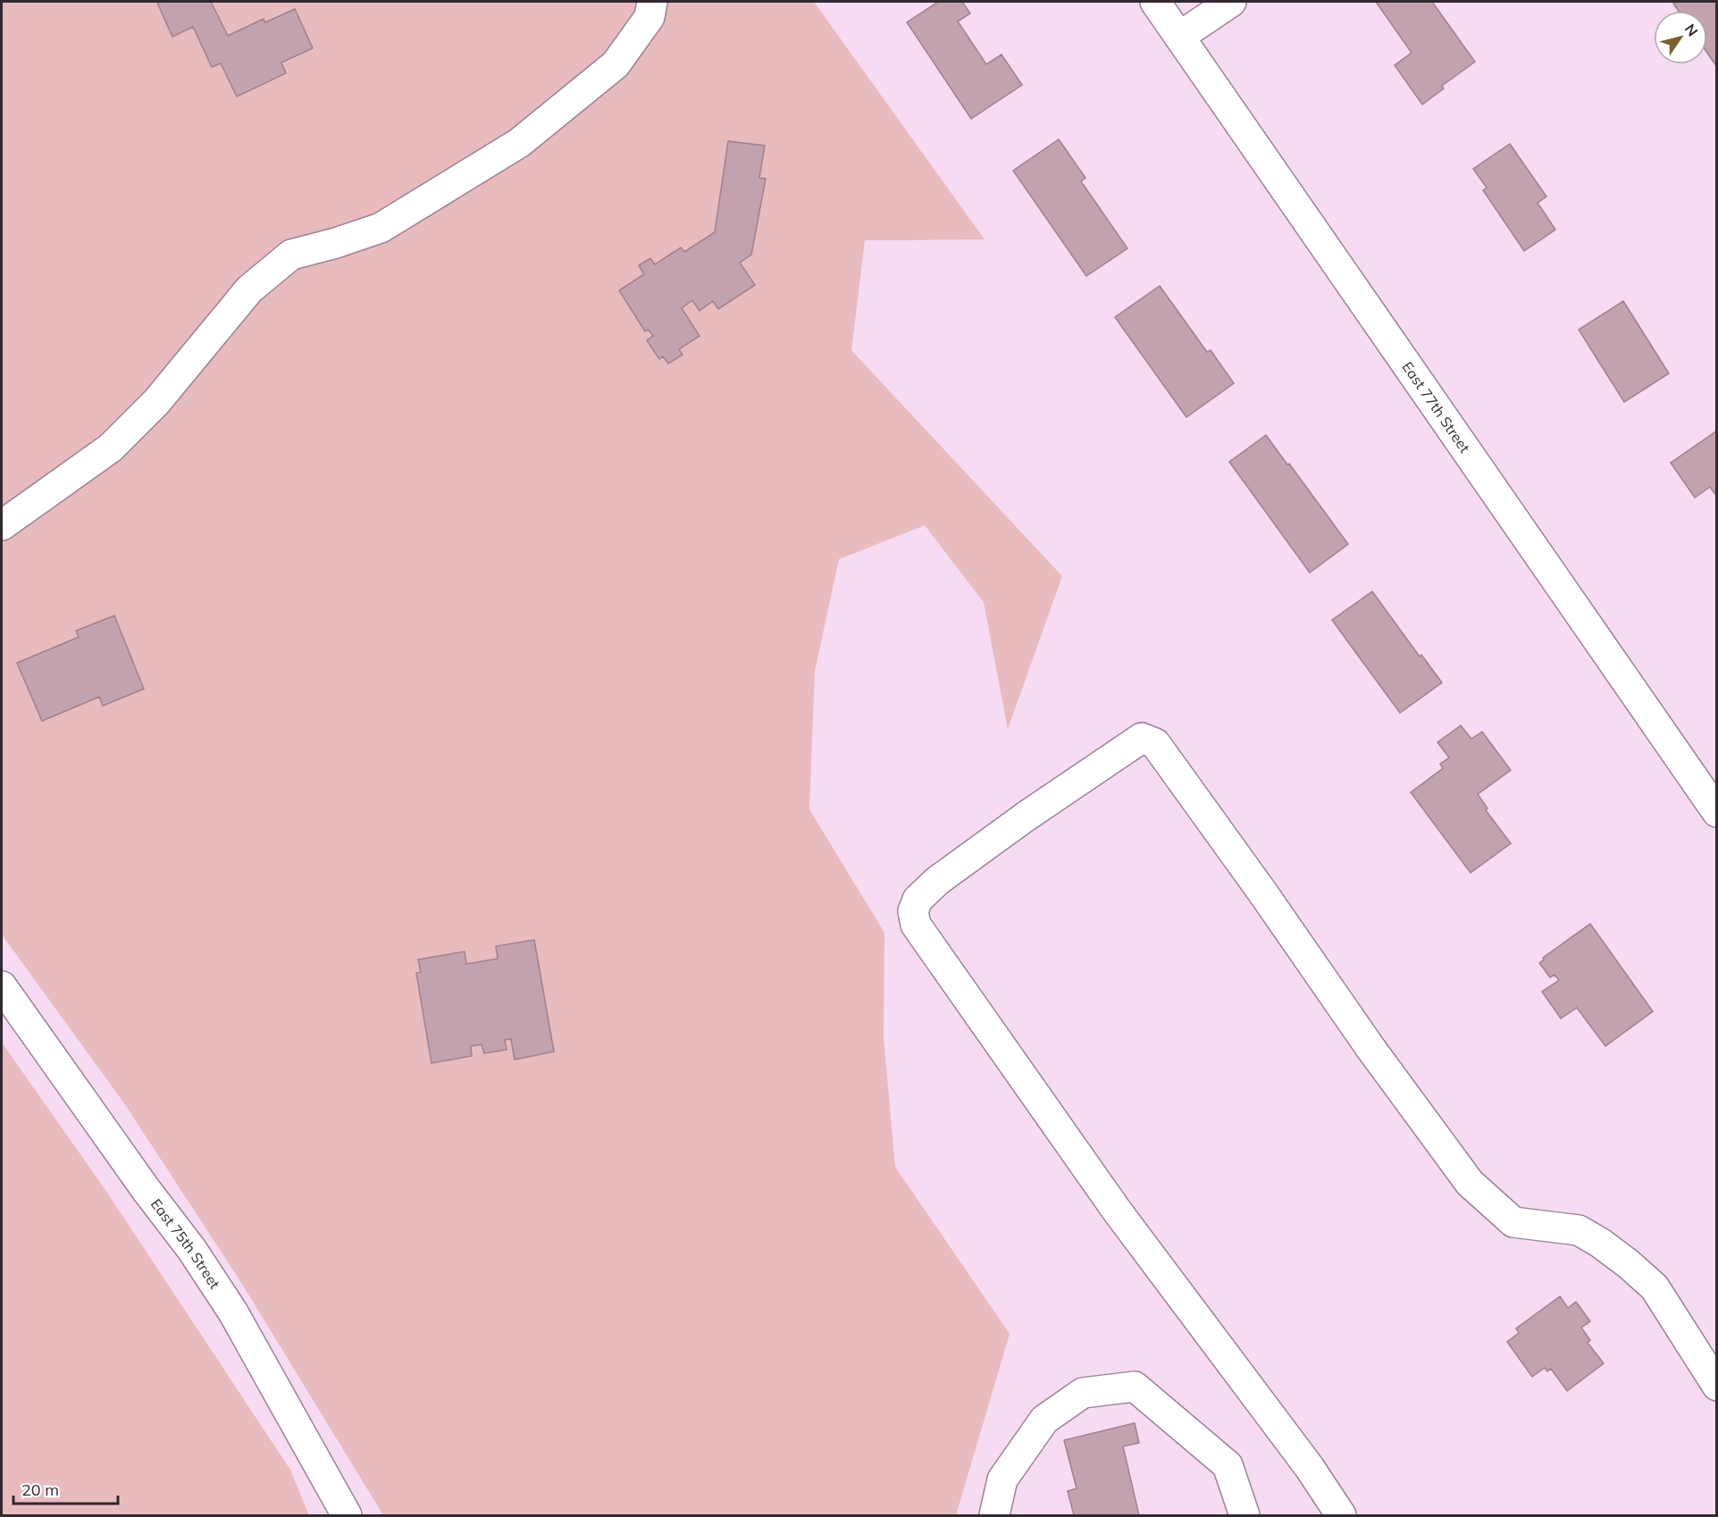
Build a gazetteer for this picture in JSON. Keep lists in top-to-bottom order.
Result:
{
  "streets": {
    "street": ["East 77th Street", "East 75th Street"]
  },
  "scale_bar": "20 m",
  "north": "top right"
}
